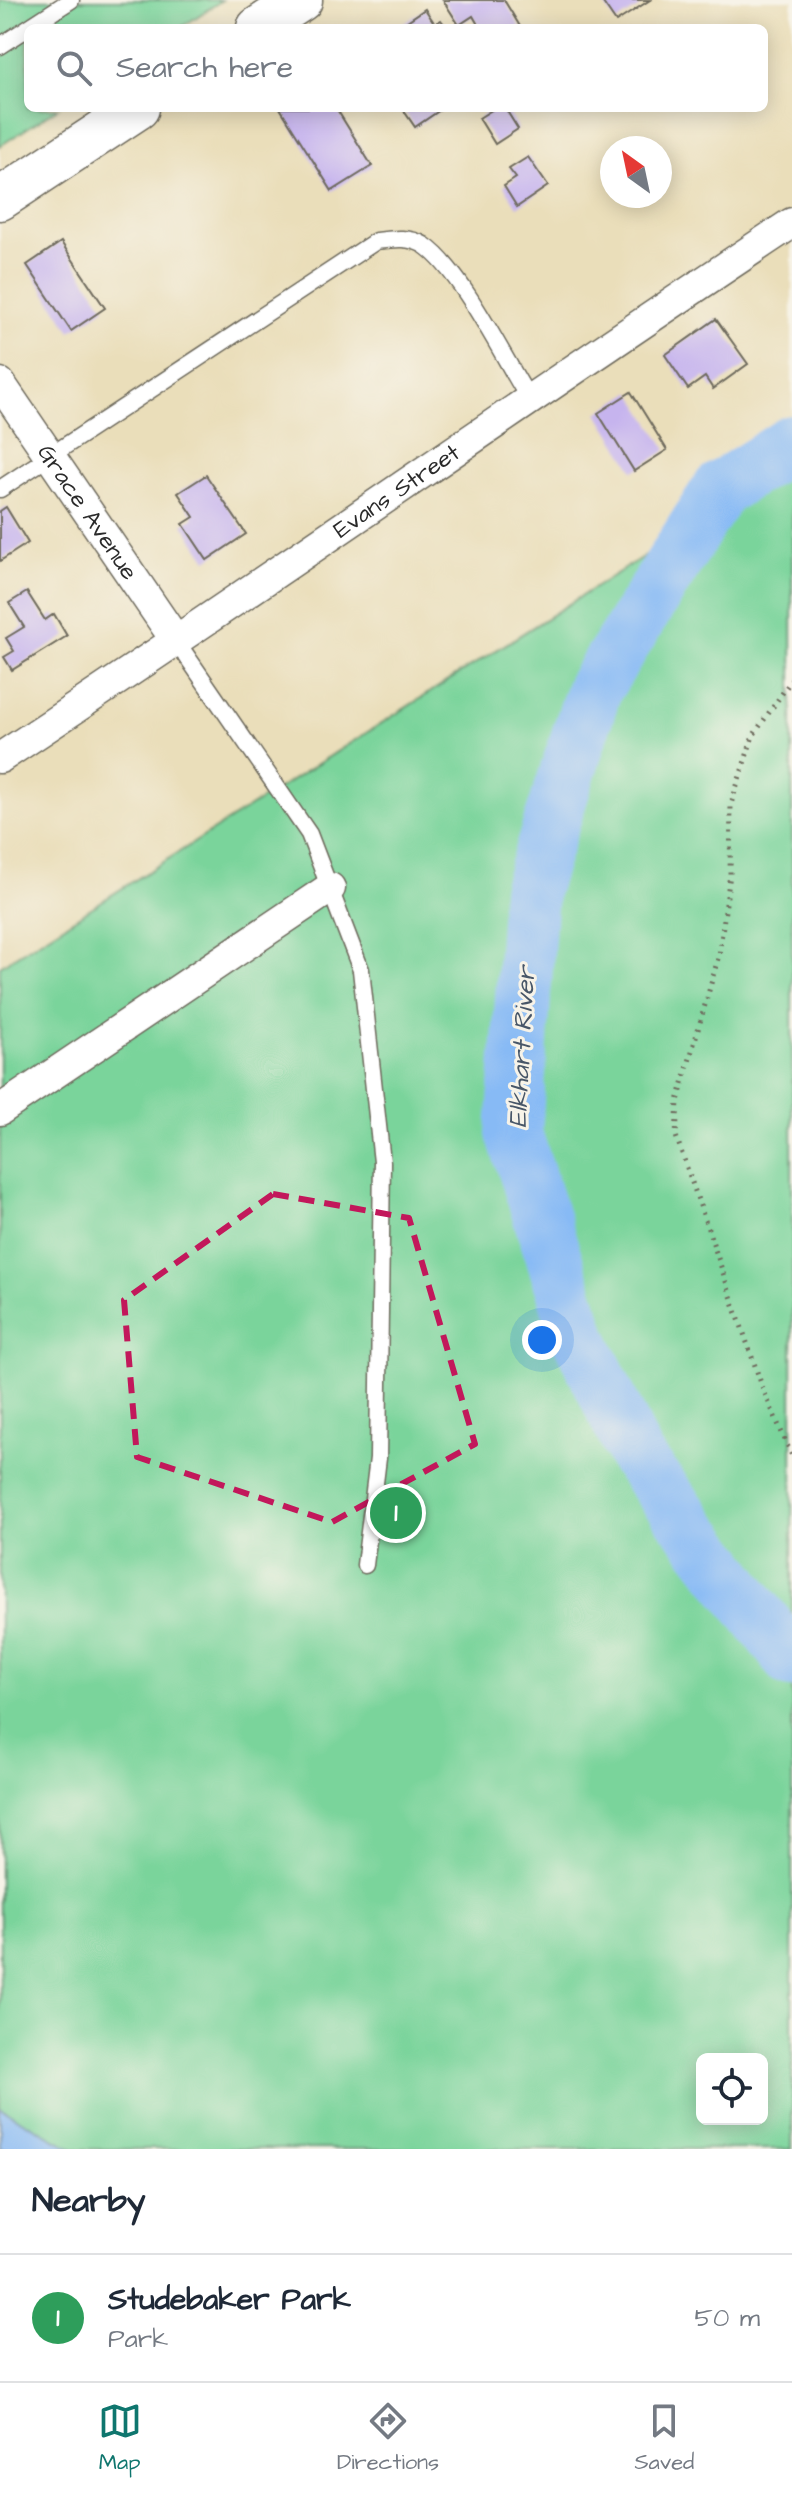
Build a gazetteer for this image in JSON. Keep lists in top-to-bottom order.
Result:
{
  "streets": {
    "street": ["Evans Street", "Grace Avenue"]
  },
  "crossings": [
    ["Evans Street", "Grace Avenue"]
  ],
  "water": ["Elkhart River"],
  "north": "top left",
  "page": {
    "search": "Search here",
    "pins": "1",
    "heading": "Nearby",
    "list": [
      {
        "mark": "1",
        "name": "Studebaker Park",
        "note": "Park",
        "value": "50 m"
      }
    ],
    "nav": ["Map", "Directions", "Saved"]
  }
}
